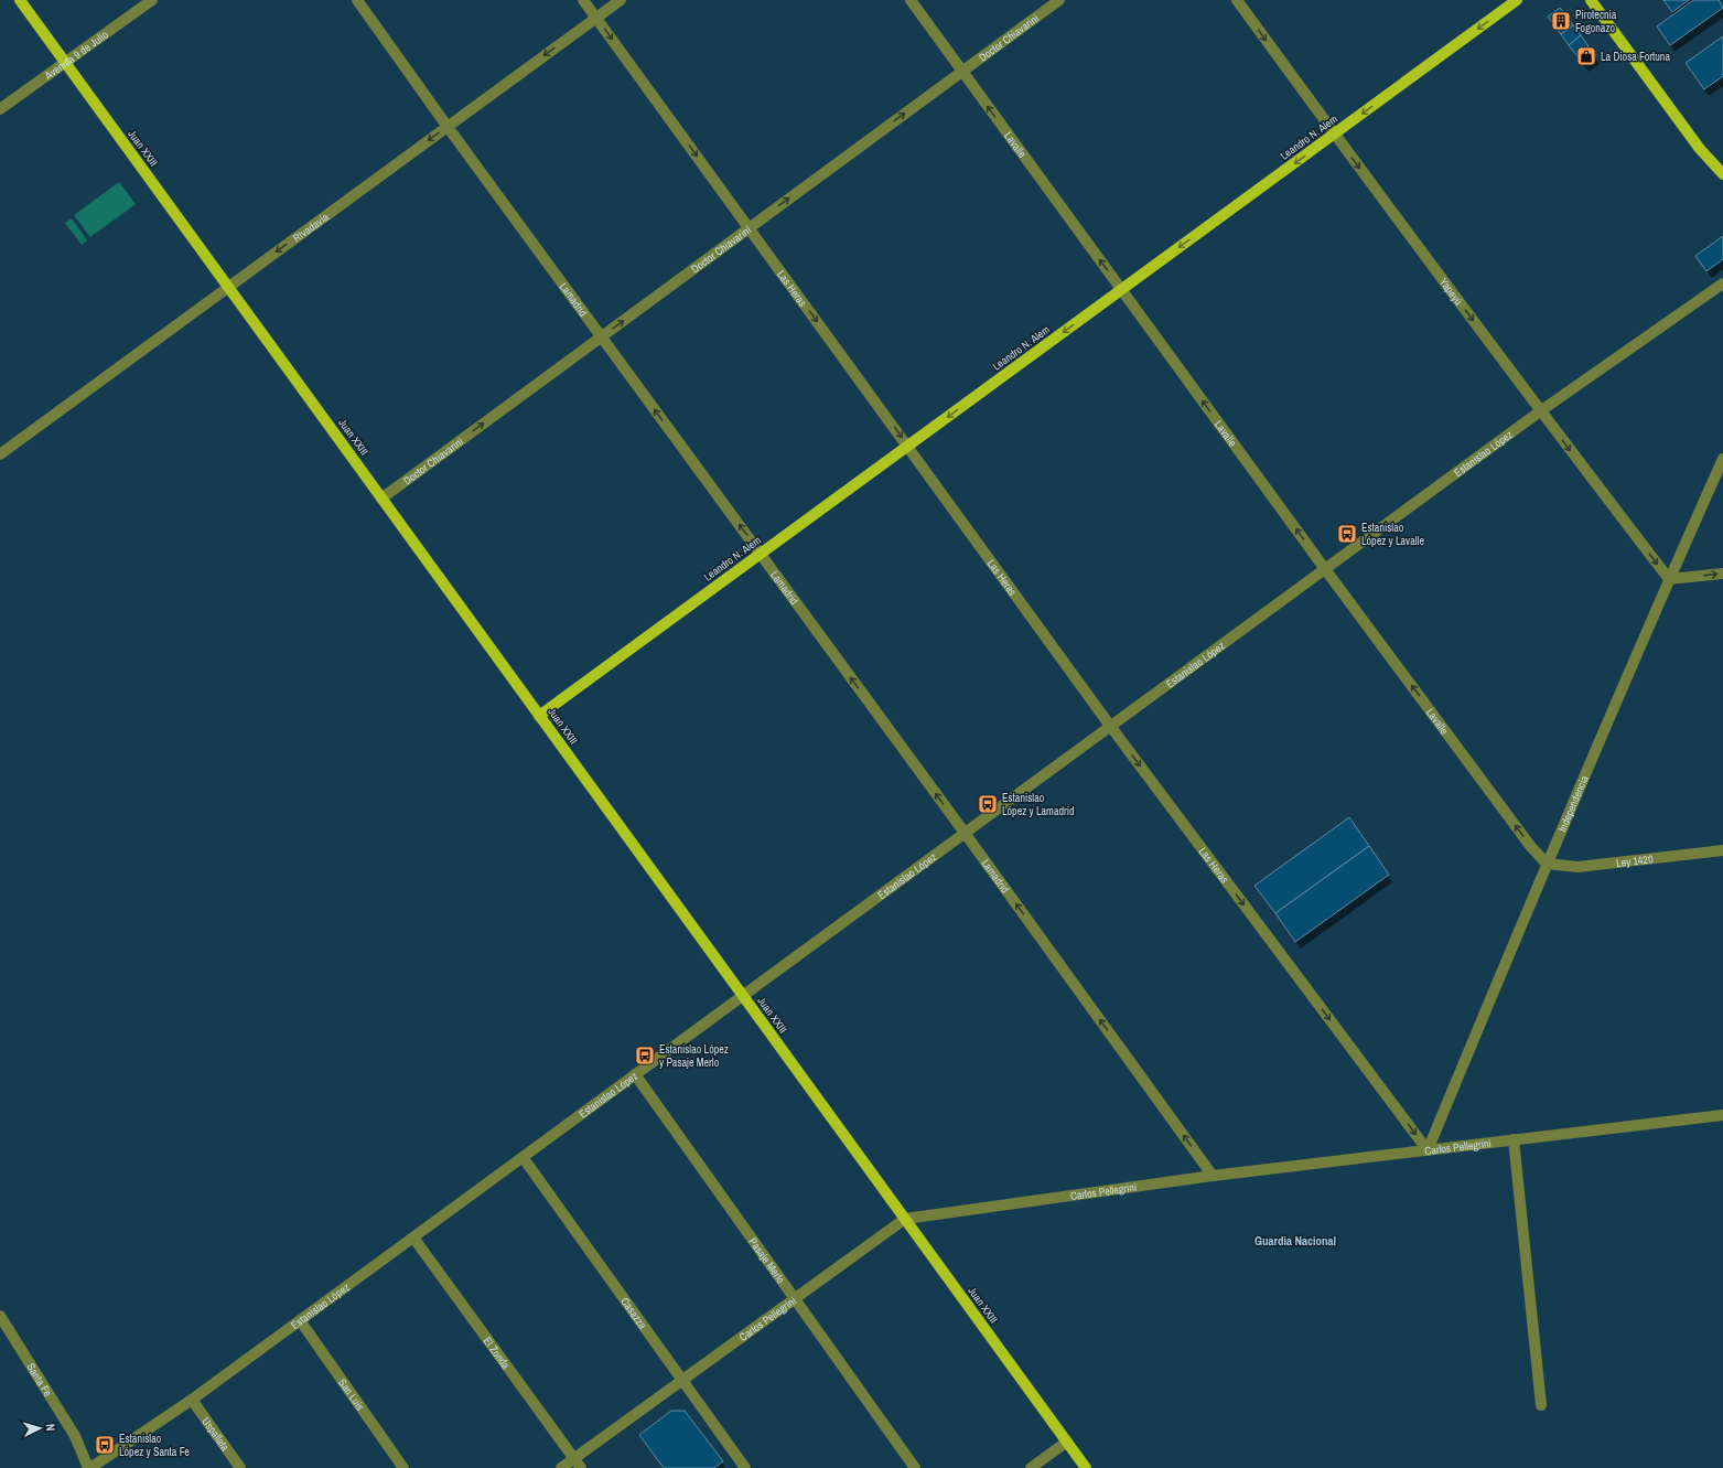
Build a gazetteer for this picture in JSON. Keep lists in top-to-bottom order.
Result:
{
  "streets": {
    "main road": ["Leandro N. Alem", "Juan XXIII"],
    "street": [
      "Doctor Chiavarini",
      "Avenida 9 de Julio",
      "Lavalle",
      "Rivadavia",
      "Las Heras",
      "Yapeyú",
      "Lamadrid",
      "Estanislao López",
      "Independencia",
      "Ley 1420",
      "Carlos Pellegrini",
      "Pasaje Merlo",
      "Casazza",
      "El Zonda",
      "Santa Fe",
      "San Luis",
      "Uspallata"
    ]
  },
  "crossings": [
    ["Doctor Chiavarini", "Lavalle"],
    ["Doctor Chiavarini", "Juan XXIII"],
    ["Doctor Chiavarini", "Las Heras"],
    ["Doctor Chiavarini", "Lamadrid"],
    ["Avenida 9 de Julio", "Juan XXIII"],
    ["Leandro N. Alem", "Lavalle"],
    ["Leandro N. Alem", "Juan XXIII"],
    ["Leandro N. Alem", "Las Heras"],
    ["Leandro N. Alem", "Yapeyú"],
    ["Leandro N. Alem", "Lamadrid"],
    ["Lavalle", "Estanislao López"],
    ["Lavalle", "Independencia"],
    ["Lavalle", "Ley 1420"],
    ["Juan XXIII", "Rivadavia"],
    ["Juan XXIII", "Estanislao López"],
    ["Juan XXIII", "Carlos Pellegrini"],
    ["Rivadavia", "Las Heras"],
    ["Rivadavia", "Lamadrid"],
    ["Las Heras", "Estanislao López"],
    ["Las Heras", "Independencia"],
    ["Las Heras", "Carlos Pellegrini"],
    ["Yapeyú", "Estanislao López"],
    ["Yapeyú", "Independencia"],
    ["Lamadrid", "Estanislao López"],
    ["Lamadrid", "Carlos Pellegrini"],
    ["Estanislao López", "Pasaje Merlo"],
    ["Estanislao López", "Casazza"],
    ["Estanislao López", "El Zonda"],
    ["Estanislao López", "Santa Fe"],
    ["Estanislao López", "San Luis"],
    ["Estanislao López", "Uspallata"],
    ["Independencia", "Ley 1420"],
    ["Independencia", "Carlos Pellegrini"],
    ["Carlos Pellegrini", "Pasaje Merlo"],
    ["Carlos Pellegrini", "Casazza"],
    ["Carlos Pellegrini", "El Zonda"]
  ],
  "one_way": [
    "Doctor Chiavarini",
    "Leandro N. Alem",
    "Lavalle",
    "Rivadavia",
    "Las Heras",
    "Yapeyú",
    "Lamadrid"
  ],
  "districts": ["Guardia Nacional"],
  "places": {
    "building": ["Pirotecnia Fogonazo"],
    "shop": ["La Diosa Fortuna"],
    "bus stop": [
      "Estanislao López y Lavalle",
      "Estanislao López y Lamadrid",
      "Estanislao López y Pasaje Merlo",
      "Estanislao López y Santa Fe"
    ]
  },
  "north": "right"
}
